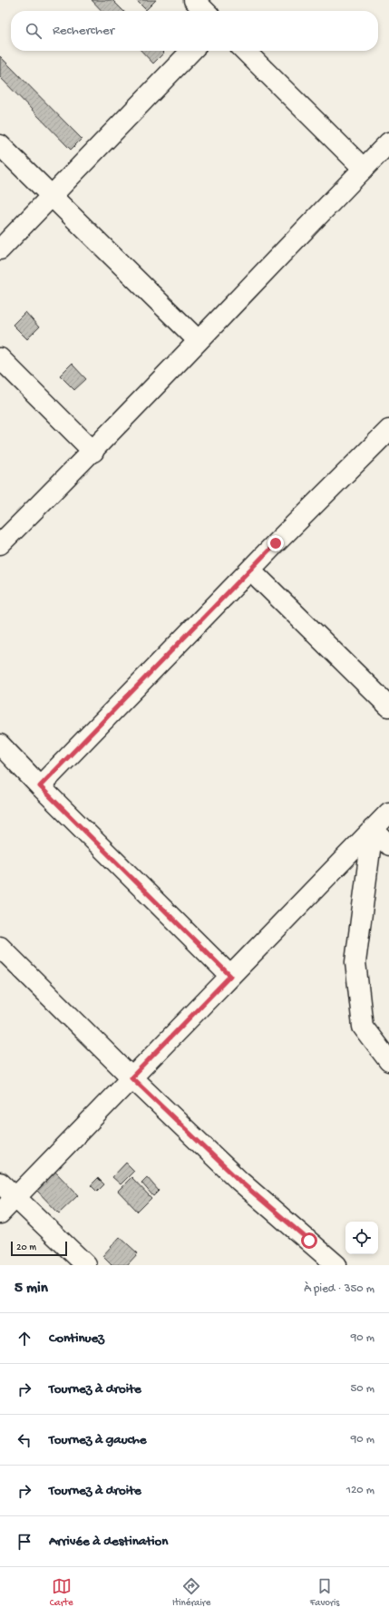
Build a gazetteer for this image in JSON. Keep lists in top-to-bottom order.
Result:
{
  "scale_bar": "20 m",
  "page": {
    "search": "Rechercher",
    "scale": "20 m",
    "heading": ["5 min", "À pied · 350 m"],
    "list": [
      ["Continuez", "90 m"],
      ["Tournez à droite", "50 m"],
      ["Tournez à gauche", "90 m"],
      ["Tournez à droite", "120 m"],
      "Arrivée à destination"
    ],
    "nav": ["Carte", "Itinéraire", "Favoris"]
  }
}
